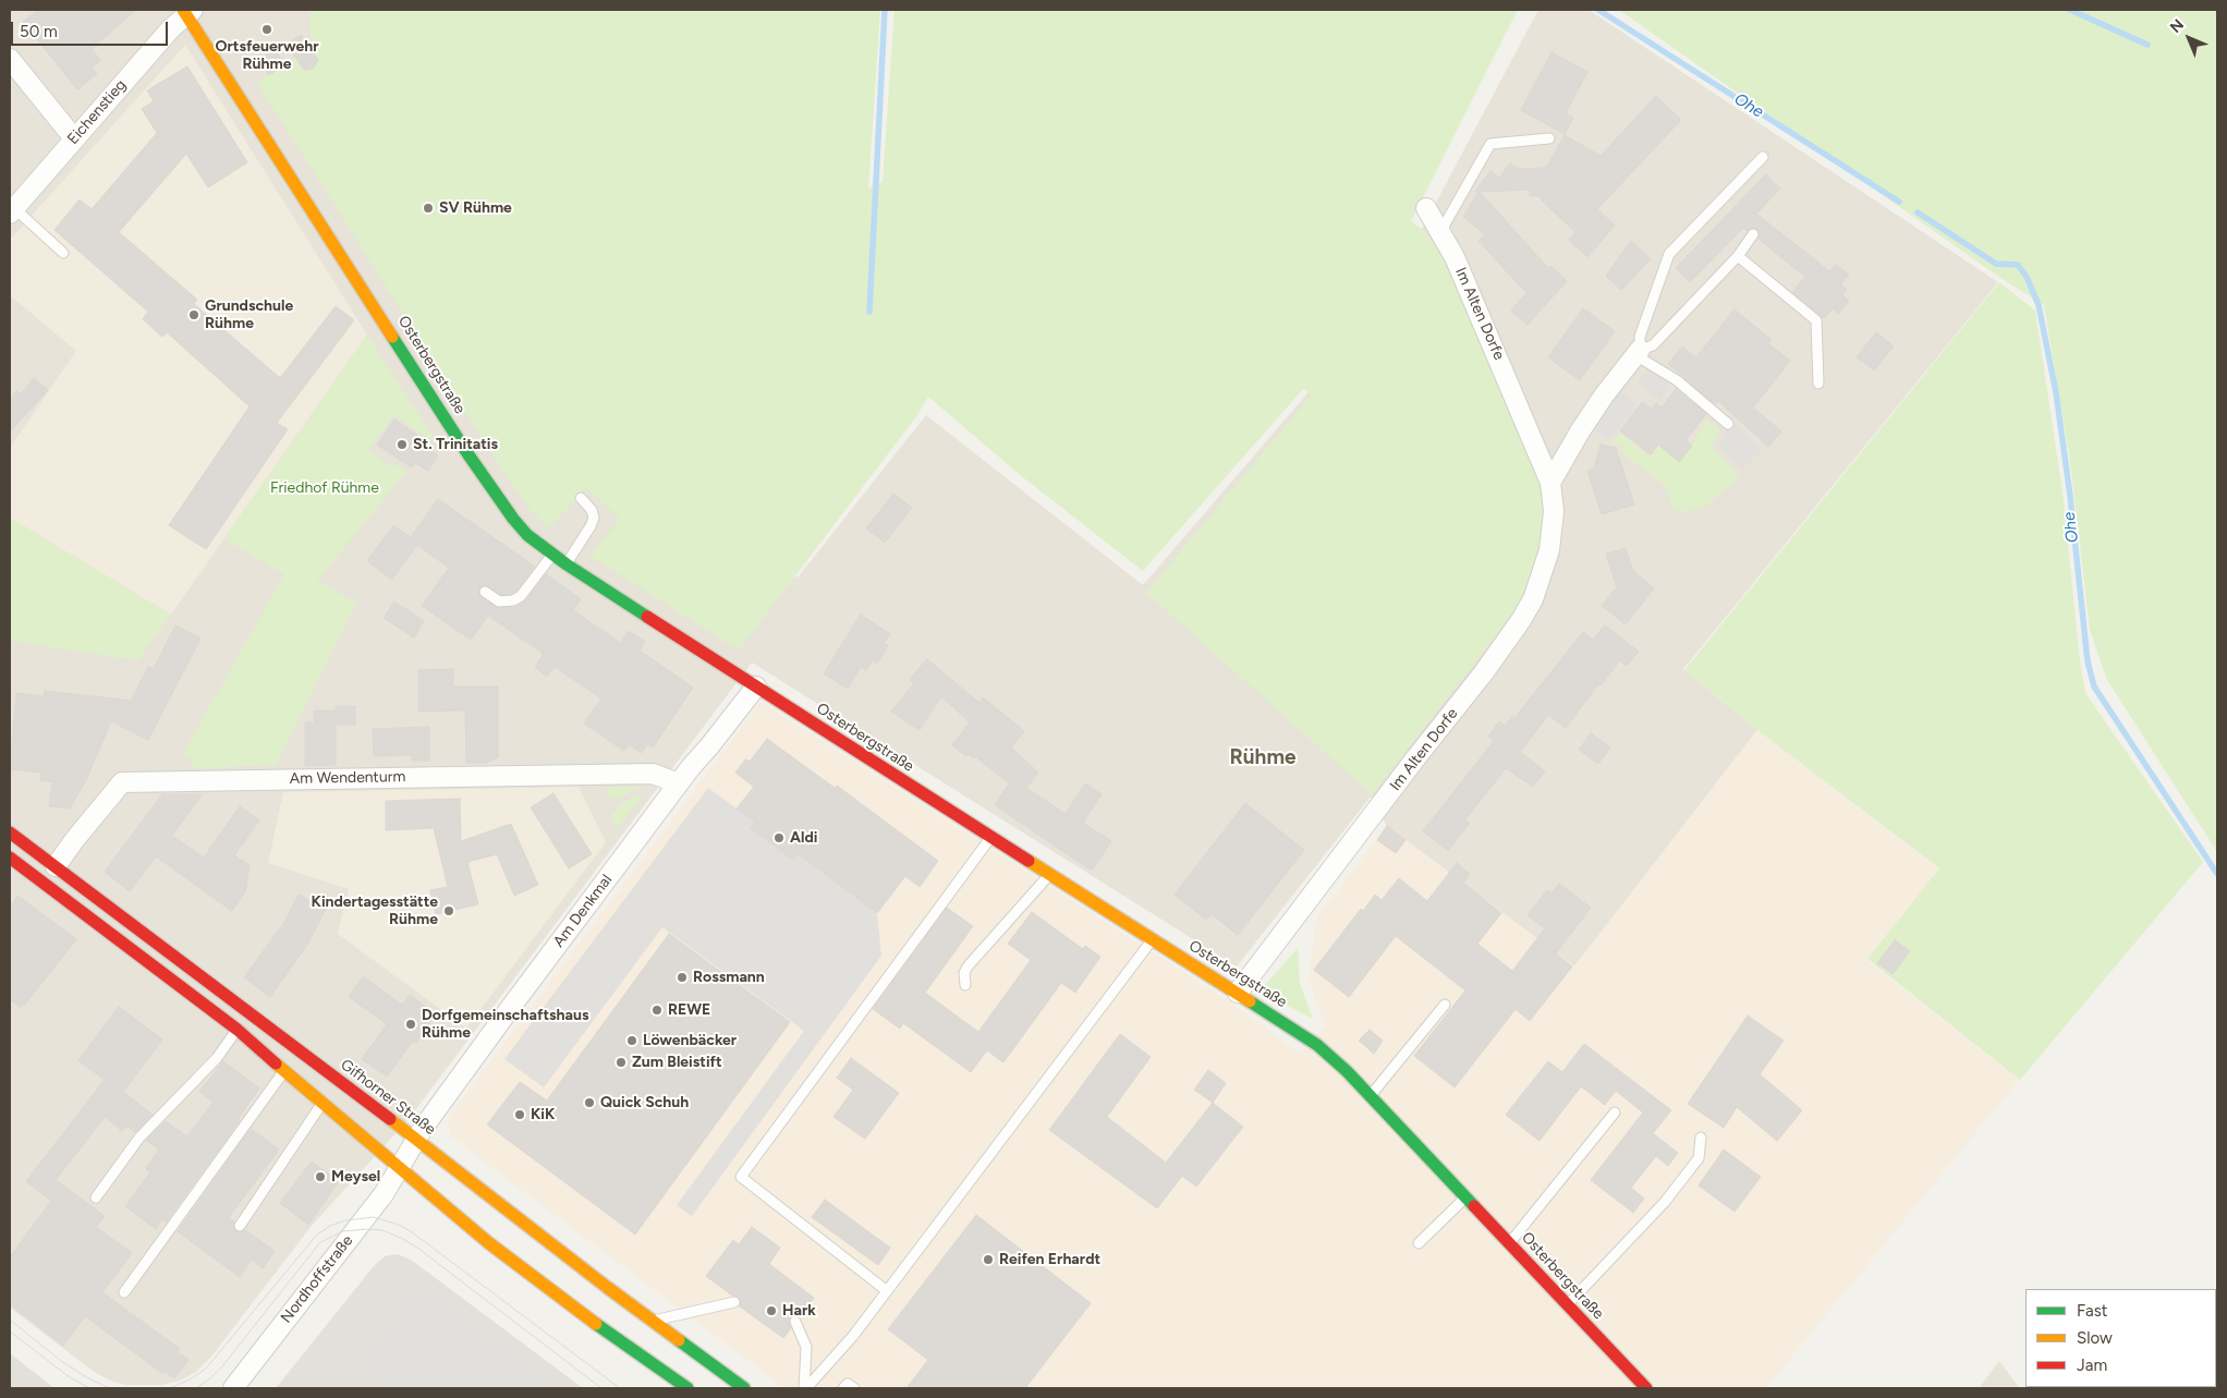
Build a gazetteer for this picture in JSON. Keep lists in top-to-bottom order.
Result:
{
  "streets": {
    "street": [
      "Eichenstieg",
      "Im Alten Dorfe",
      "Osterbergstraße",
      "Am Wendenturm",
      "Am Denkmal",
      "Gifhorner Straße",
      "Nordhoffstraße"
    ]
  },
  "crossings": [
    ["Eichenstieg", "Osterbergstraße"],
    ["Im Alten Dorfe", "Osterbergstraße"],
    ["Osterbergstraße", "Am Denkmal"],
    ["Am Wendenturm", "Am Denkmal"],
    ["Am Wendenturm", "Gifhorner Straße"],
    ["Am Denkmal", "Gifhorner Straße"],
    ["Am Denkmal", "Nordhoffstraße"],
    ["Gifhorner Straße", "Nordhoffstraße"]
  ],
  "districts": ["Rühme"],
  "water": ["Ohe"],
  "parks": ["Friedhof Rühme"],
  "places": [
    "Ortsfeuerwehr Rühme",
    "SV Rühme",
    "Grundschule Rühme",
    "St. Trinitatis",
    "Aldi",
    "Kindertagesstätte Rühme",
    "Rossmann",
    "REWE",
    "Dorfgemeinschaftshaus Rühme",
    "Löwenbäcker",
    "Zum Bleistift",
    "Quick Schuh",
    "KiK",
    "Meysel",
    "Reifen Erhardt",
    "Hark"
  ],
  "legend": ["Fast", "Slow", "Jam"],
  "scale_bar": "50 m",
  "north": "top left"
}
